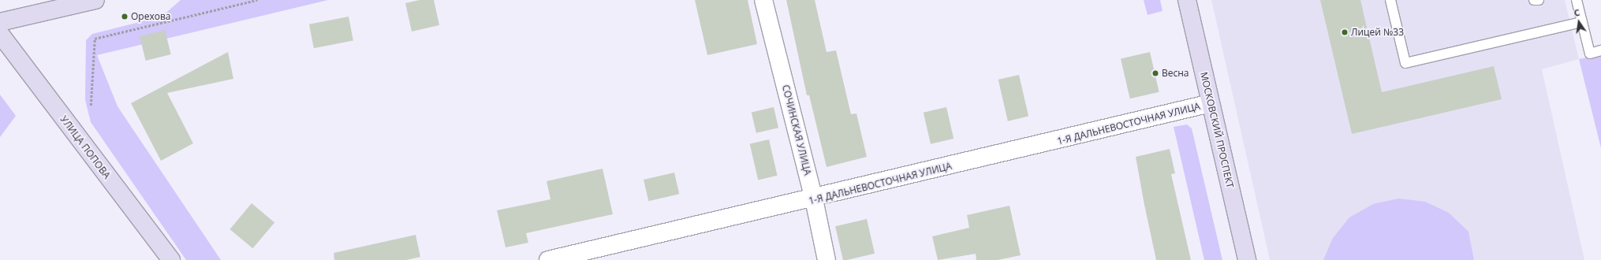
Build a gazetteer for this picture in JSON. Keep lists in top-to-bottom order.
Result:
{
  "streets": {
    "street": [
      "1-Я ДАЛЬНЕВОСТОЧНАЯ УЛИЦА",
      "СОЧИНСКАЯ УЛИЦА",
      "МОСКОВСКИЙ ПРОСПЕКТ",
      "УЛИЦА ПОПОВА"
    ]
  },
  "crossings": [
    ["1-Я ДАЛЬНЕВОСТОЧНАЯ УЛИЦА", "СОЧИНСКАЯ УЛИЦА"],
    ["1-Я ДАЛЬНЕВОСТОЧНАЯ УЛИЦА", "МОСКОВСКИЙ ПРОСПЕКТ"]
  ],
  "places": ["Орехова", "Лицей №33", "Весна"],
  "north": "top"
}
